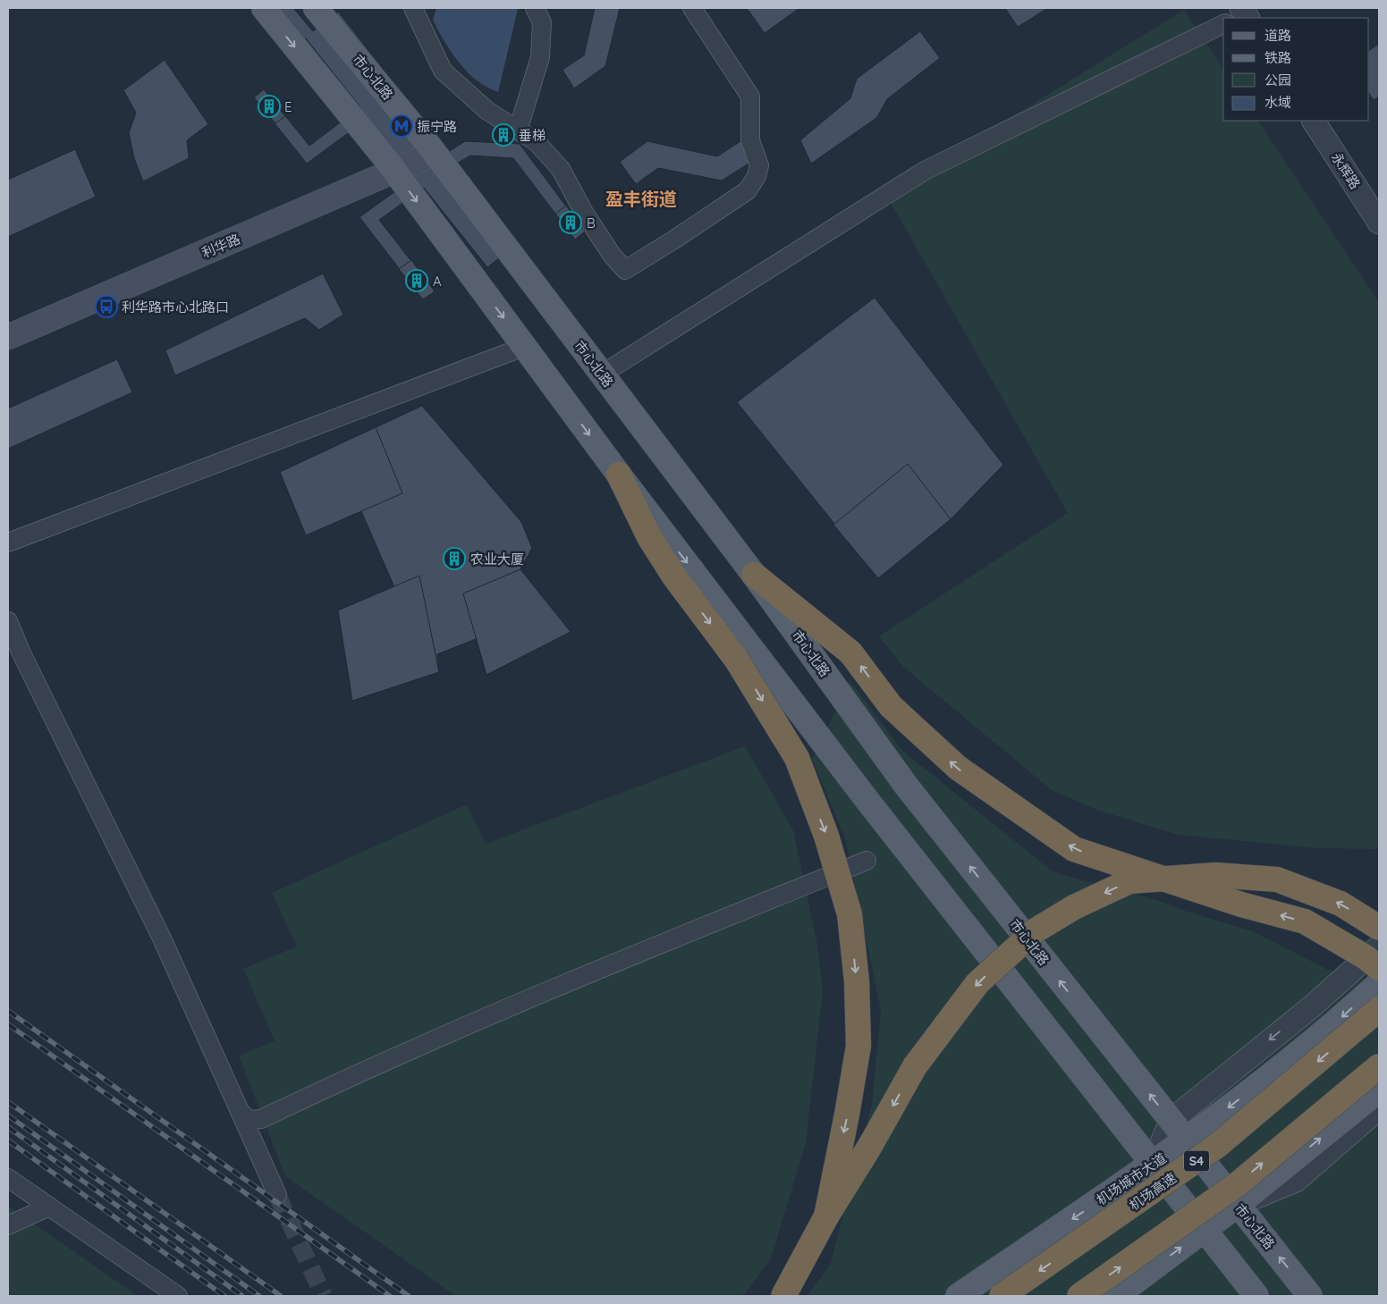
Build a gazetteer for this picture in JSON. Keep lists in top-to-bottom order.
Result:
{
  "streets": {
    "highway": ["S4", "机场高速"],
    "main road": ["市心北路", "利华路", "机场城市大道"],
    "street": ["永辉路"]
  },
  "crossings": [
    ["市心北路", "利华路"],
    ["市心北路", "机场城市大道"]
  ],
  "districts": ["盈丰街道"],
  "places": {
    "building": [
      "E",
      "垂梯",
      "B",
      "A",
      "农业大厦"
    ],
    "metro station": ["振宁路"],
    "bus stop": ["利华路市心北路口"]
  },
  "legend": [
    "道路",
    "铁路",
    "公园",
    "水域"
  ]
}
